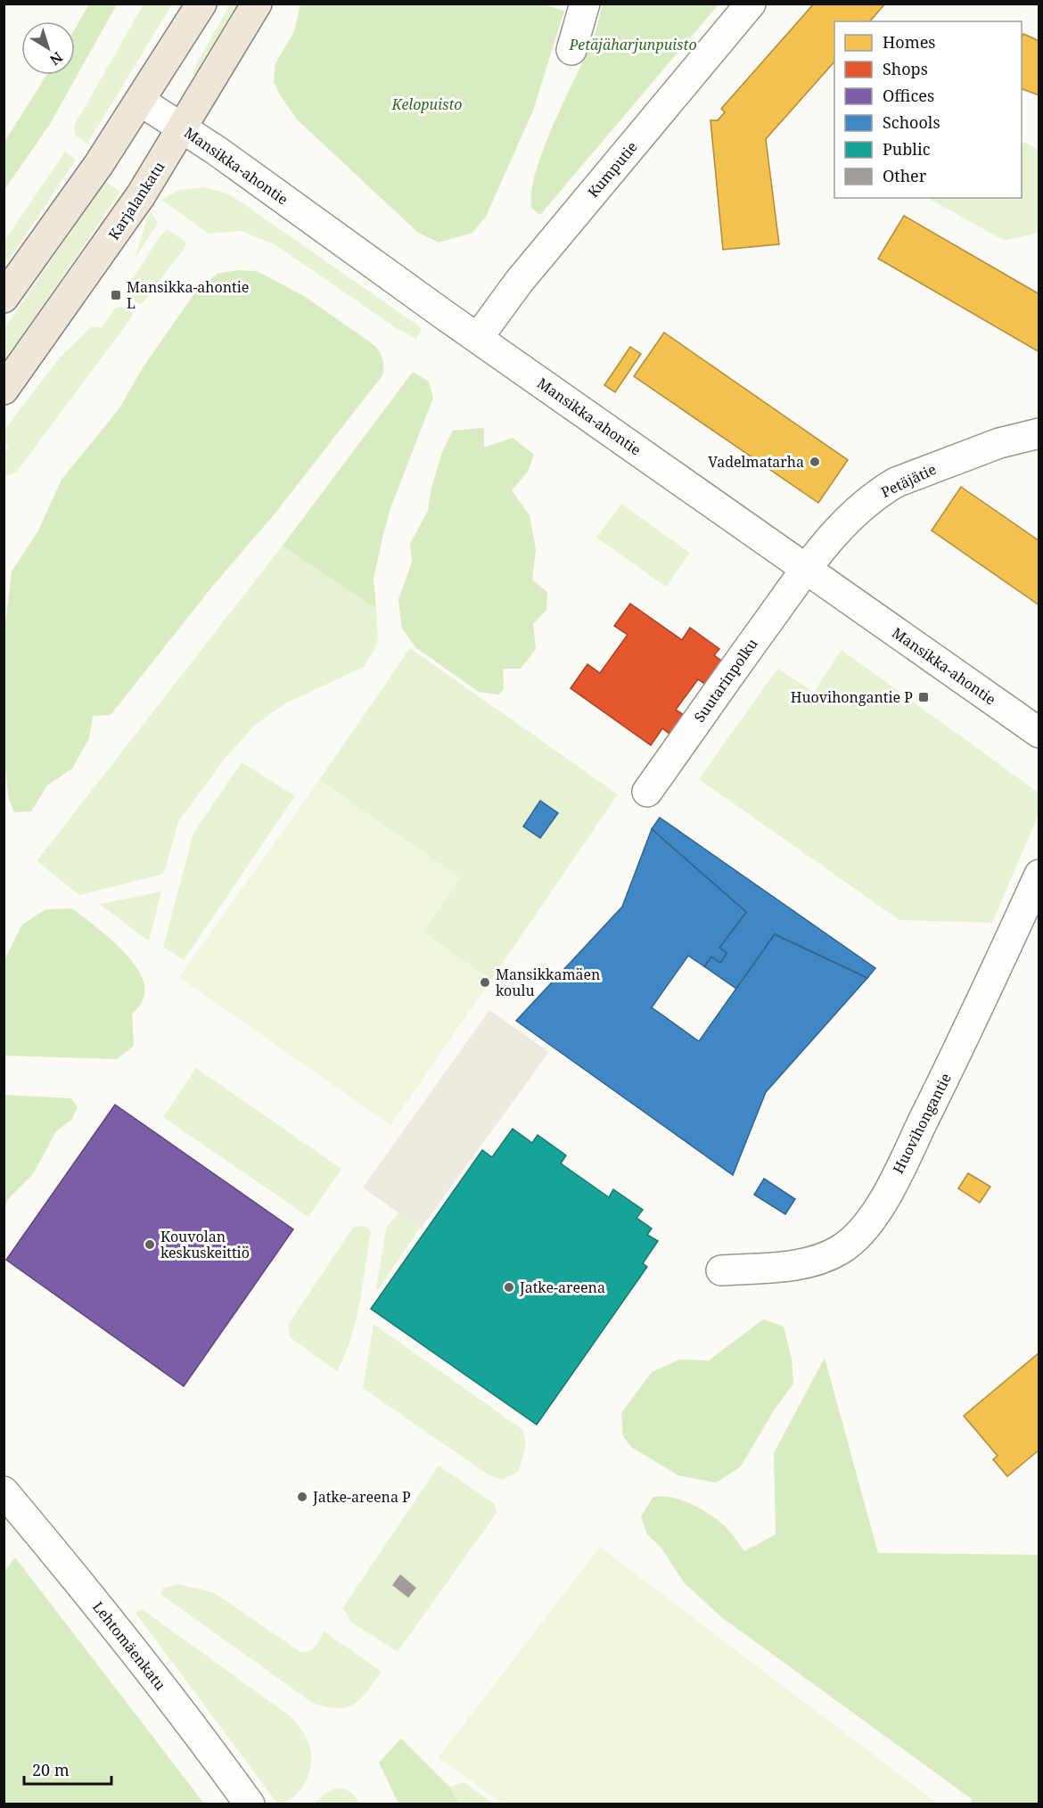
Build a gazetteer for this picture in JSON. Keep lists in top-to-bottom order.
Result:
{
  "streets": {
    "main road": ["Karjalankatu"],
    "street": [
      "Mansikka-ahontie",
      "Kumputie",
      "Petäjätie",
      "Suutarinpolku",
      "Huovihongantie",
      "Lehtomäenkatu"
    ]
  },
  "crossings": [
    ["Mansikka-ahontie", "Kumputie"],
    ["Mansikka-ahontie", "Karjalankatu"],
    ["Mansikka-ahontie", "Petäjätie"],
    ["Mansikka-ahontie", "Suutarinpolku"],
    ["Petäjätie", "Suutarinpolku"]
  ],
  "parks": ["Petäjäharjunpuisto", "Kelopuisto"],
  "places": {
    "transit": ["Mansikka-ahontie L", "Huovihongantie P"],
    "other": [
      "Vadelmatarha",
      "Mansikkamäen koulu",
      "Kouvolan keskuskeittiö",
      "Jatke-areena",
      "Jatke-areena P"
    ]
  },
  "legend": [
    "Homes",
    "Shops",
    "Offices",
    "Schools",
    "Public",
    "Other"
  ],
  "scale_bar": "20 m",
  "north": "bottom right"
}
